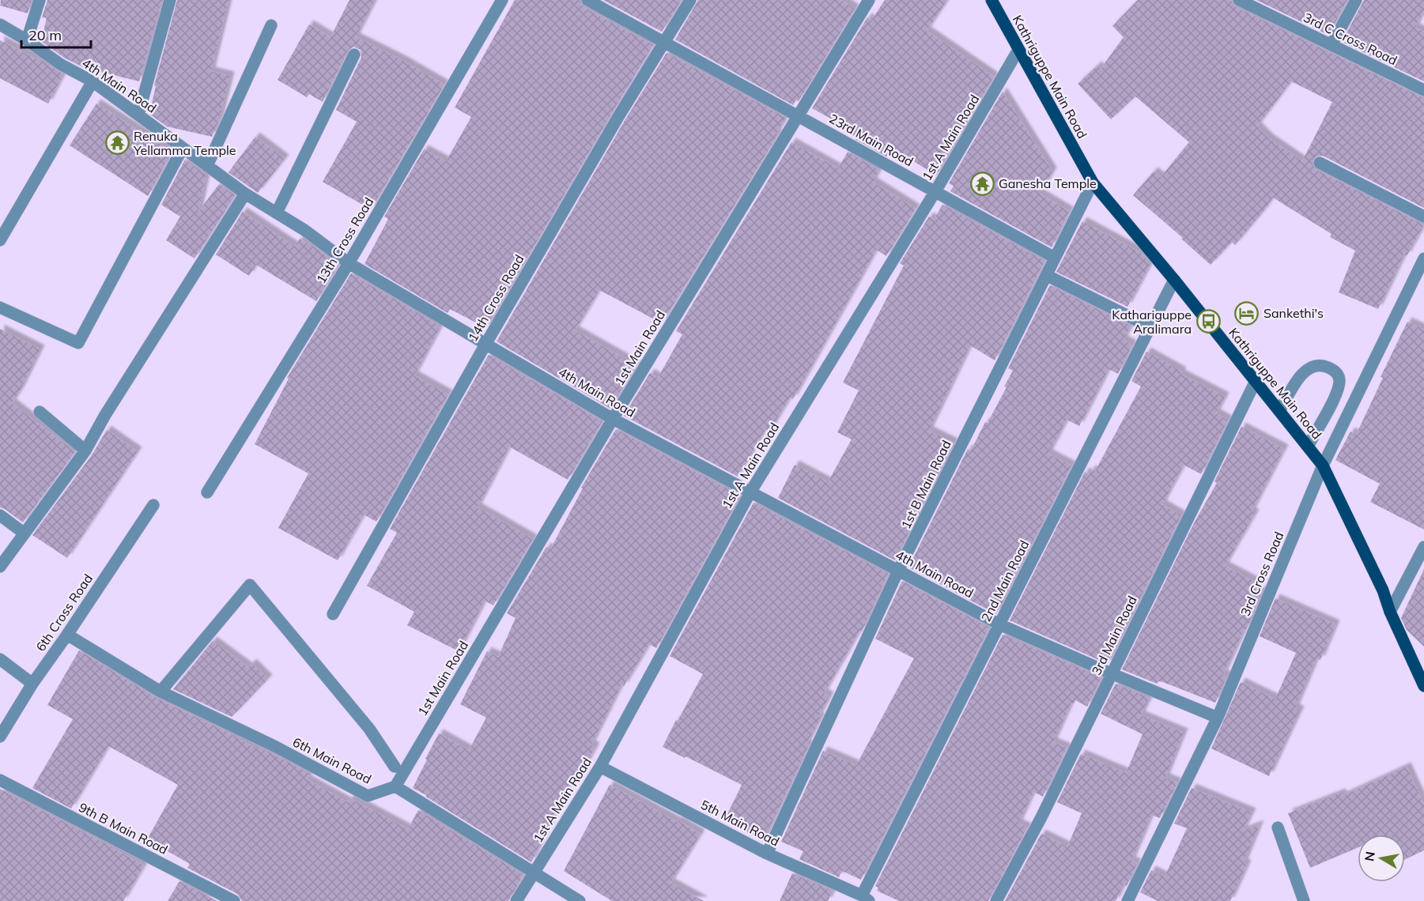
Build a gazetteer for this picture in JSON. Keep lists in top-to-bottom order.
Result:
{
  "streets": {
    "main road": ["Kathriguppe Main Road"],
    "street": [
      "3rd C Cross Road",
      "4th Main Road",
      "1st A Main Road",
      "23rd Main Road",
      "13th Cross Road",
      "14th Cross Road",
      "1st Main Road",
      "1st B Main Road",
      "3rd Cross Road",
      "2nd Main Road",
      "6th Cross Road",
      "3rd Main Road",
      "6th Main Road",
      "5th Main Road",
      "9th B Main Road"
    ]
  },
  "crossings": [
    ["Kathriguppe Main Road", "1st A Main Road"],
    ["Kathriguppe Main Road", "1st B Main Road"],
    ["Kathriguppe Main Road", "3rd Cross Road"],
    ["Kathriguppe Main Road", "2nd Main Road"],
    ["Kathriguppe Main Road", "3rd Main Road"],
    ["4th Main Road", "1st A Main Road"],
    ["4th Main Road", "13th Cross Road"],
    ["4th Main Road", "14th Cross Road"],
    ["4th Main Road", "1st Main Road"],
    ["4th Main Road", "1st B Main Road"],
    ["4th Main Road", "3rd Cross Road"],
    ["4th Main Road", "2nd Main Road"],
    ["4th Main Road", "3rd Main Road"],
    ["1st A Main Road", "23rd Main Road"],
    ["1st A Main Road", "5th Main Road"],
    ["23rd Main Road", "14th Cross Road"],
    ["23rd Main Road", "1st Main Road"],
    ["23rd Main Road", "1st B Main Road"],
    ["1st Main Road", "6th Main Road"],
    ["1st B Main Road", "5th Main Road"],
    ["2nd Main Road", "5th Main Road"],
    ["6th Cross Road", "6th Main Road"]
  ],
  "places": {
    "temple": ["Renuka Yellamma Temple", "Ganesha Temple"],
    "hotel": ["Sankethi's"],
    "bus stop": ["Kathariguppe Aralimara"]
  },
  "scale_bar": "20 m",
  "north": "left"
}
